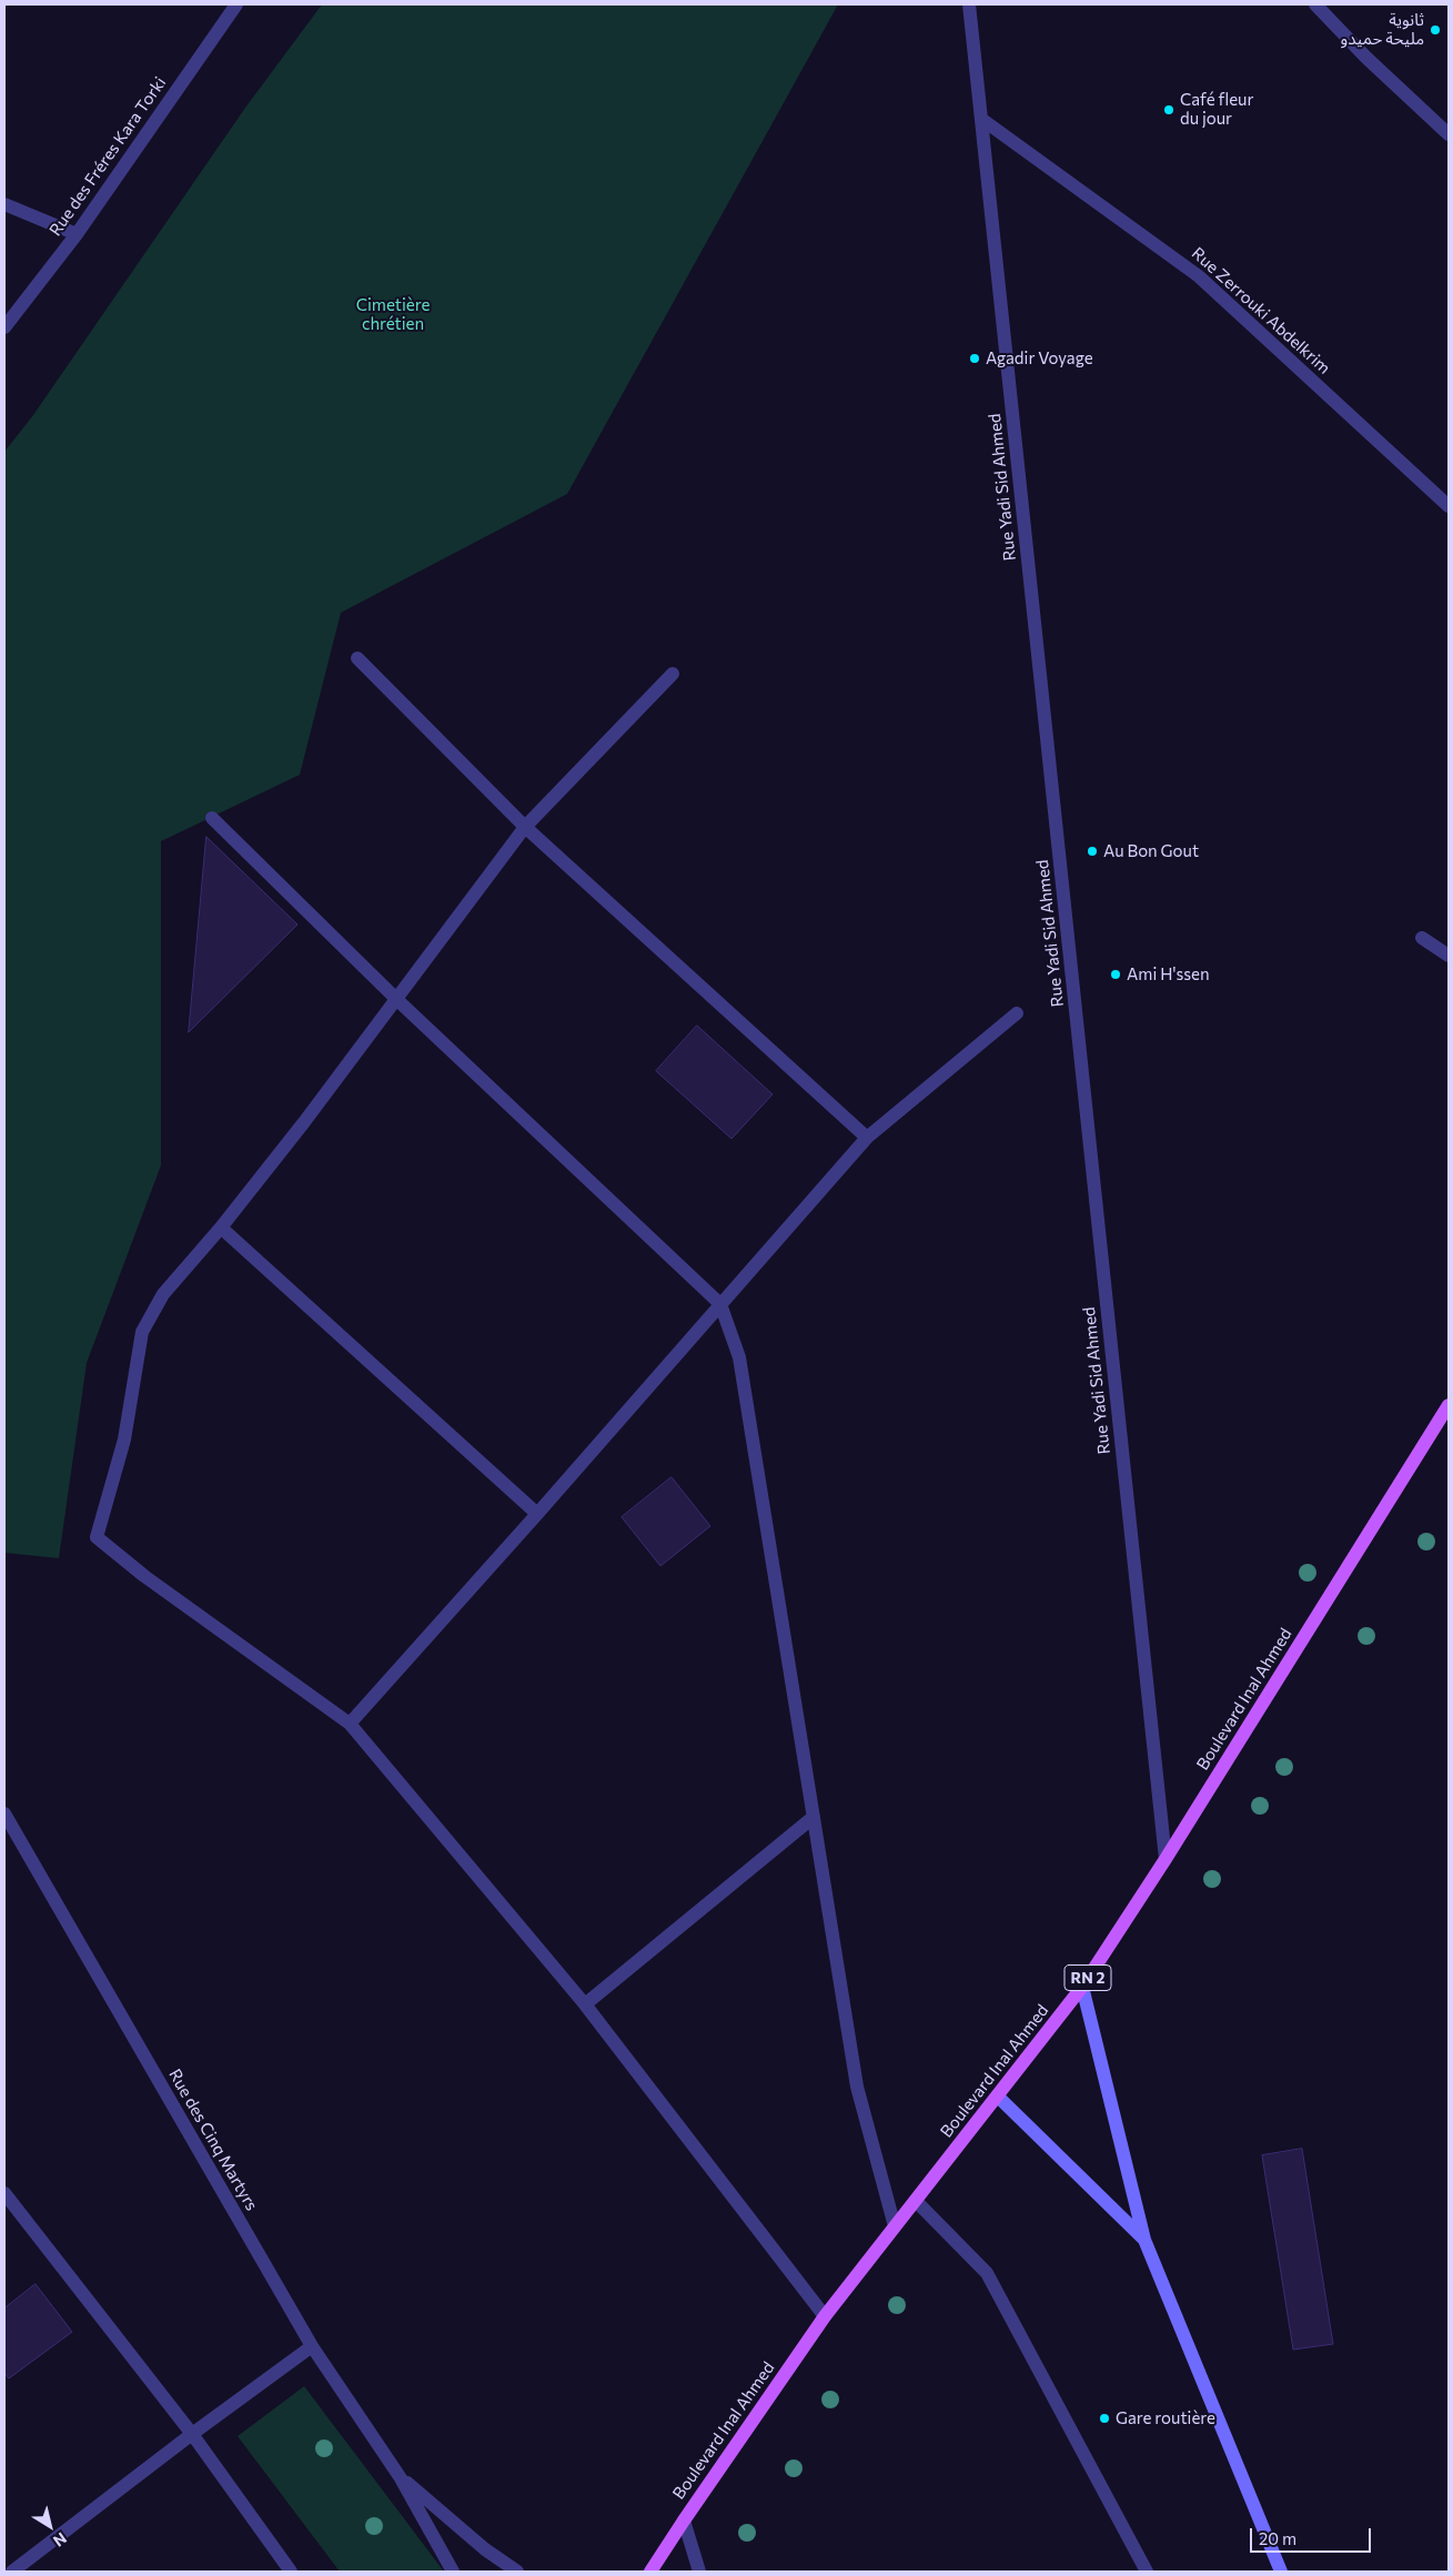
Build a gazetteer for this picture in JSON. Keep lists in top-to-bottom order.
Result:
{
  "streets": {
    "main road": ["Boulevard Inal Ahmed", "RN 2"],
    "street": [
      "Rue des Fréres Kara Torki",
      "Rue Zerrouki Abdelkrim",
      "Rue Yadi Sid Ahmed",
      "Rue des Cinq Martyrs"
    ]
  },
  "crossings": [
    ["Rue Zerrouki Abdelkrim", "Rue Yadi Sid Ahmed"],
    ["Rue Yadi Sid Ahmed", "Boulevard Inal Ahmed"]
  ],
  "parks": ["Cimetière chrétien"],
  "places": [
    "ثانوية مليحة حميدو",
    "Café fleur du jour",
    "Agadir Voyage",
    "Au Bon Gout",
    "Ami H'ssen",
    "Gare routière"
  ],
  "scale_bar": "20 m",
  "north": "bottom right"
}
